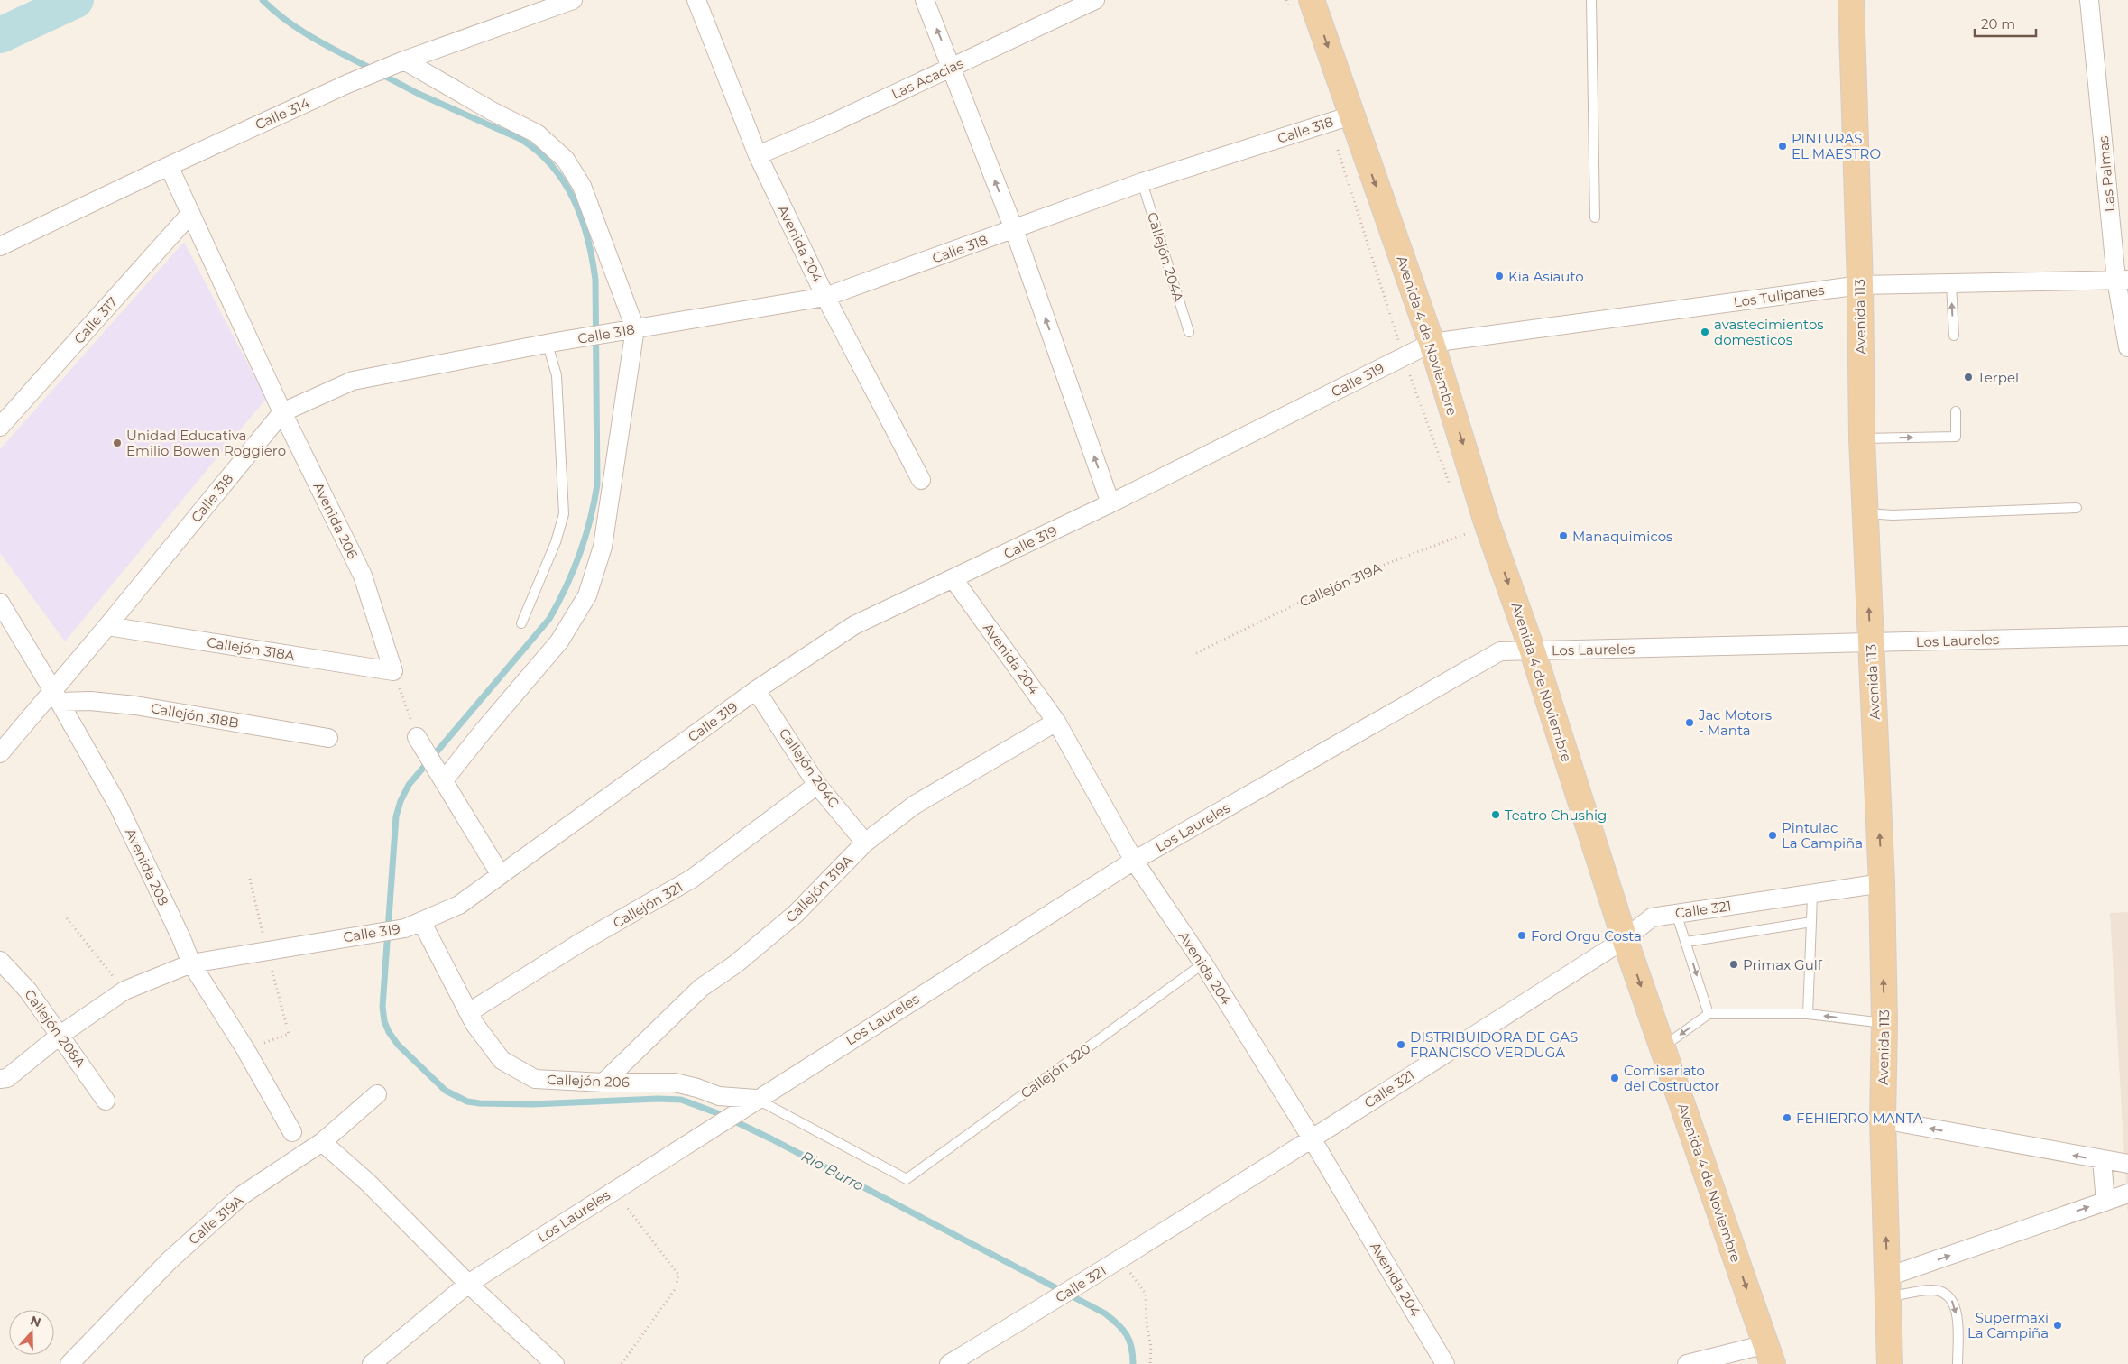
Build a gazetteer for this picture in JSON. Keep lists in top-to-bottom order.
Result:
{
  "streets": {
    "main road": ["Avenida 113", "Avenida 4 de Noviembre"],
    "street": [
      "Las Acacias",
      "Calle 314",
      "Calle 318",
      "Las Palmas",
      "Avenida 204",
      "Los Tulipanes",
      "Calle 317",
      "Calle 319",
      "Avenida 206",
      "Callejón 319A",
      "Los Laureles",
      "Callejón 318A",
      "Callejón 318B",
      "Callejón 204C",
      "Avenida 208",
      "Callejón 321",
      "Calle 321",
      "Callejón 208A",
      "Callejón 206",
      "Calle 319A"
    ],
    "lane": ["Callejón 204A", "Callejón 320"]
  },
  "crossings": [
    ["Las Acacias", "Avenida 204"],
    ["Calle 314", "Avenida 206"],
    ["Calle 318", "Avenida 204"],
    ["Calle 318", "Callejón 204A"],
    ["Calle 318", "Avenida 4 de Noviembre"],
    ["Calle 318", "Avenida 206"],
    ["Calle 318", "Callejón 318A"],
    ["Calle 318", "Callejón 318B"],
    ["Calle 318", "Avenida 208"],
    ["Las Palmas", "Los Tulipanes"],
    ["Avenida 204", "Calle 319"],
    ["Avenida 204", "Callejón 319A"],
    ["Avenida 204", "Los Laureles"],
    ["Avenida 204", "Calle 321"],
    ["Avenida 204", "Callejón 320"],
    ["Los Tulipanes", "Avenida 113"],
    ["Los Tulipanes", "Avenida 4 de Noviembre"],
    ["Los Tulipanes", "Calle 319"],
    ["Avenida 113", "Los Laureles"],
    ["Avenida 113", "Calle 321"],
    ["Calle 317", "Avenida 206"],
    ["Avenida 4 de Noviembre", "Calle 319"],
    ["Avenida 4 de Noviembre", "Callejón 319A"],
    ["Avenida 4 de Noviembre", "Los Laureles"],
    ["Avenida 4 de Noviembre", "Calle 321"],
    ["Calle 319", "Callejón 204C"],
    ["Calle 319", "Avenida 208"],
    ["Calle 319", "Callejón 208A"],
    ["Calle 319", "Callejón 206"],
    ["Avenida 206", "Callejón 318A"],
    ["Callejón 319A", "Callejón 204C"],
    ["Callejón 319A", "Callejón 206"],
    ["Los Laureles", "Callejón 320"],
    ["Los Laureles", "Callejón 206"],
    ["Callejón 318B", "Avenida 208"],
    ["Callejón 204C", "Callejón 321"],
    ["Callejón 321", "Callejón 206"],
    ["Callejón 320", "Callejón 206"]
  ],
  "one_way": ["Avenida 113", "Avenida 4 de Noviembre"],
  "water": ["Rio Burro"],
  "places": [
    "PINTURAS EL MAESTRO",
    "Kia Asiauto",
    "avastecimientos domesticos",
    "Terpel",
    "Unidad Educativa Emilio Bowen Roggiero",
    "Manaquimicos",
    "Jac Motors - Manta",
    "Teatro Chushig",
    "Pintulac La Campiña",
    "Ford Orgu Costa",
    "Primax Gulf",
    "DISTRIBUIDORA DE GAS FRANCISCO VERDUGA",
    "Comisariato del Costructor",
    "FEHIERRO MANTA",
    "Supermaxi La Campiña"
  ],
  "scale_bar": "20 m",
  "north": "top"
}
